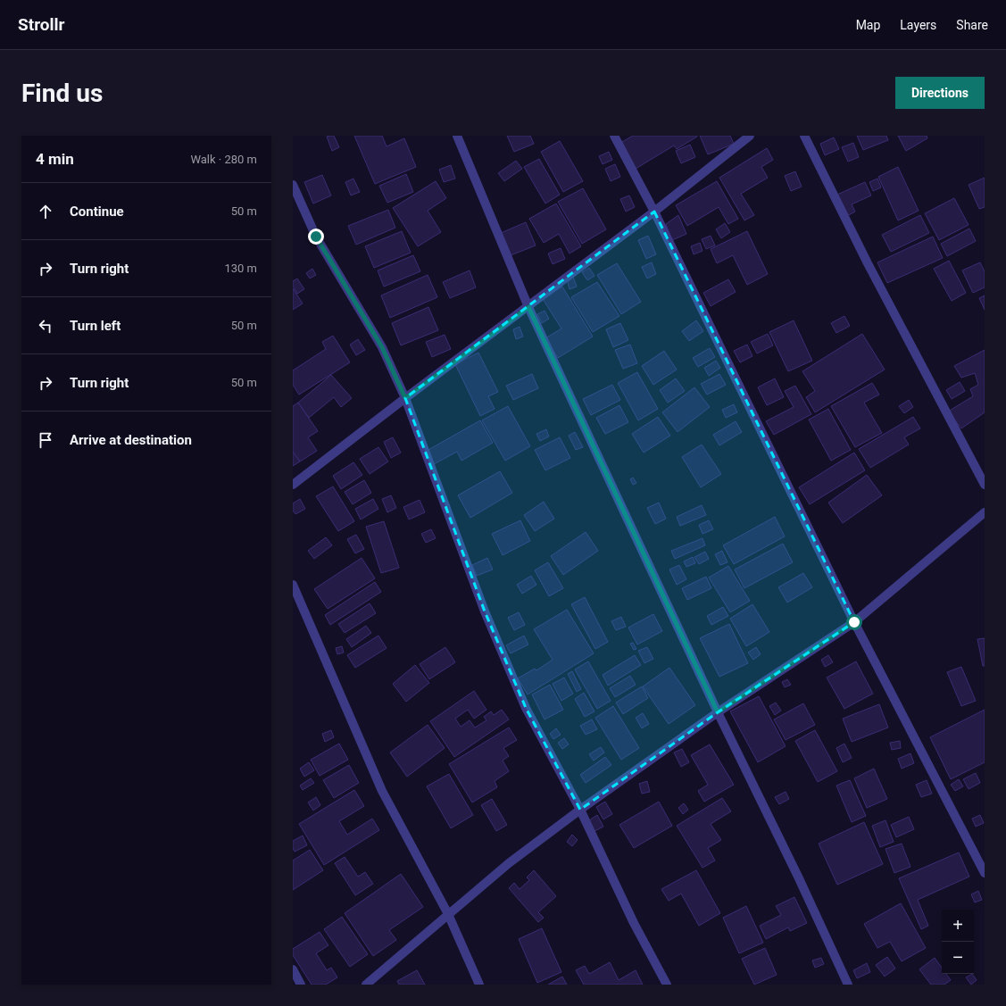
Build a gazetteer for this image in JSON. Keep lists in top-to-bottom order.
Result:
{
  "page": {
    "header": "Strollr",
    "nav": ["Map", "Layers", "Share"],
    "buttons": "Directions",
    "title": "Find us",
    "heading": ["4 min", "Walk · 280 m"],
    "list": [
      ["Continue", "50 m"],
      ["Turn right", "130 m"],
      ["Turn left", "50 m"],
      ["Turn right", "50 m"],
      "Arrive at destination"
    ],
    "map_buttons": ["+", "−"]
  }
}
